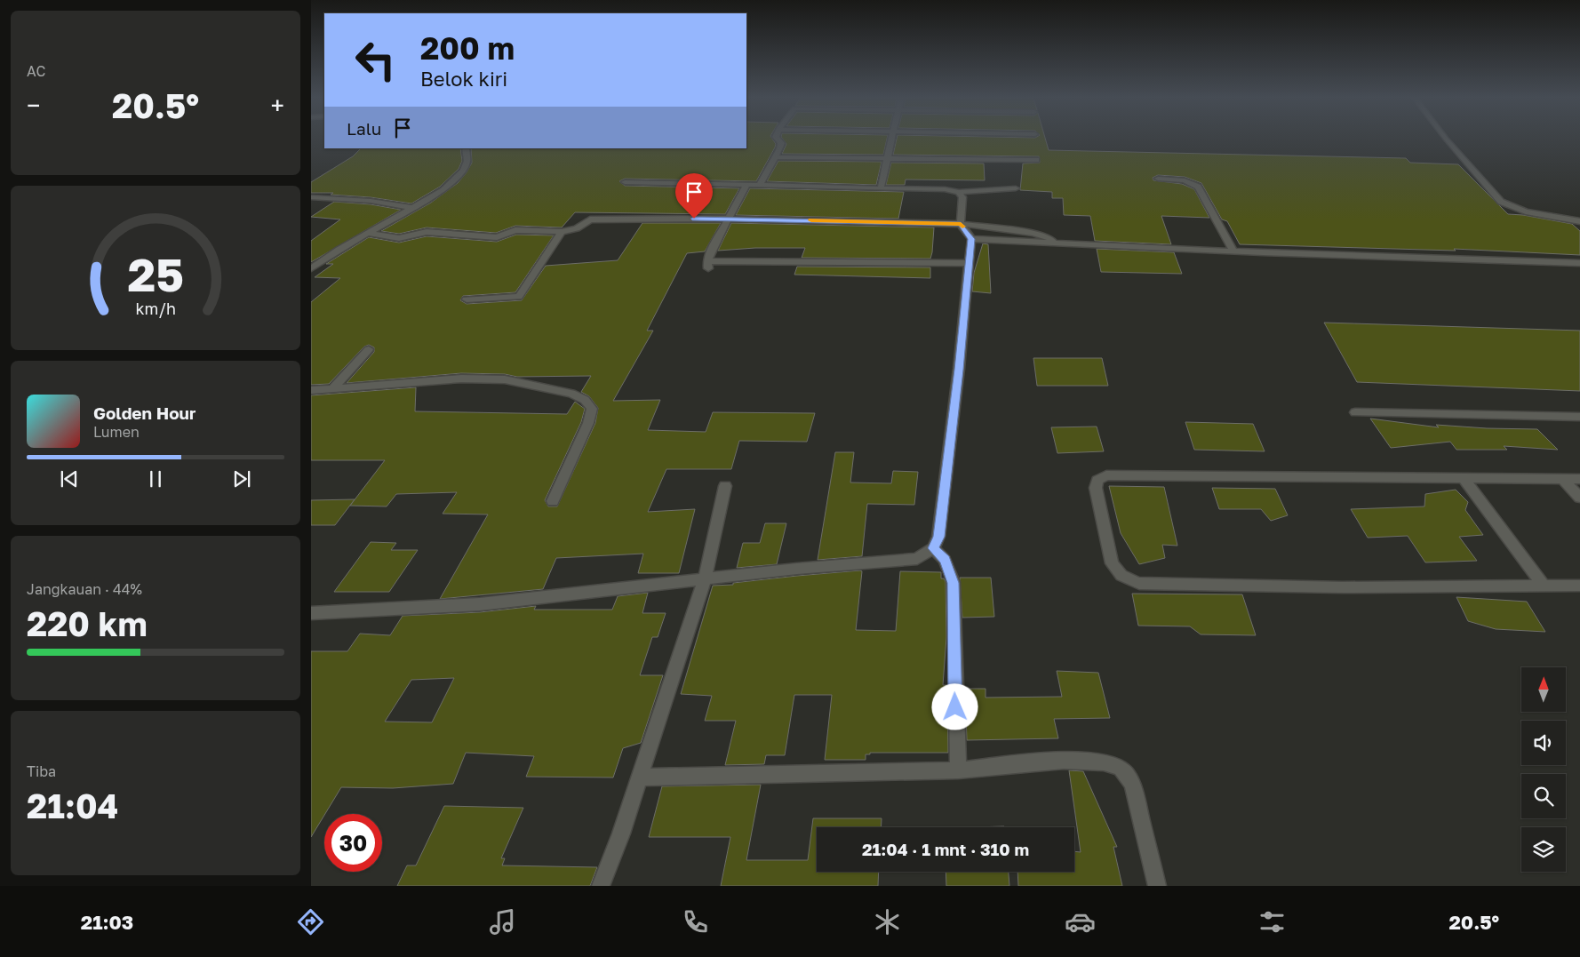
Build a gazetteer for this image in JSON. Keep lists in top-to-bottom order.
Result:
{
  "north": "top",
  "page": {
    "tile": [
      "AC",
      ["Jangkauan · 44%", "220 km"],
      ["Tiba", "21:04"]
    ],
    "turn": ["200 m", "Belok kiri"],
    "heat": ["−", "20.5°", "+"],
    "then": "Lalu",
    "song": ["Golden Hour", "Lumen"],
    "limit": "30",
    "trip": "21:04 · 1 mnt · 310 m",
    "tabs": ["21:03", "20.5°"],
    "gauge": ["25", "km/h"]
  }
}
